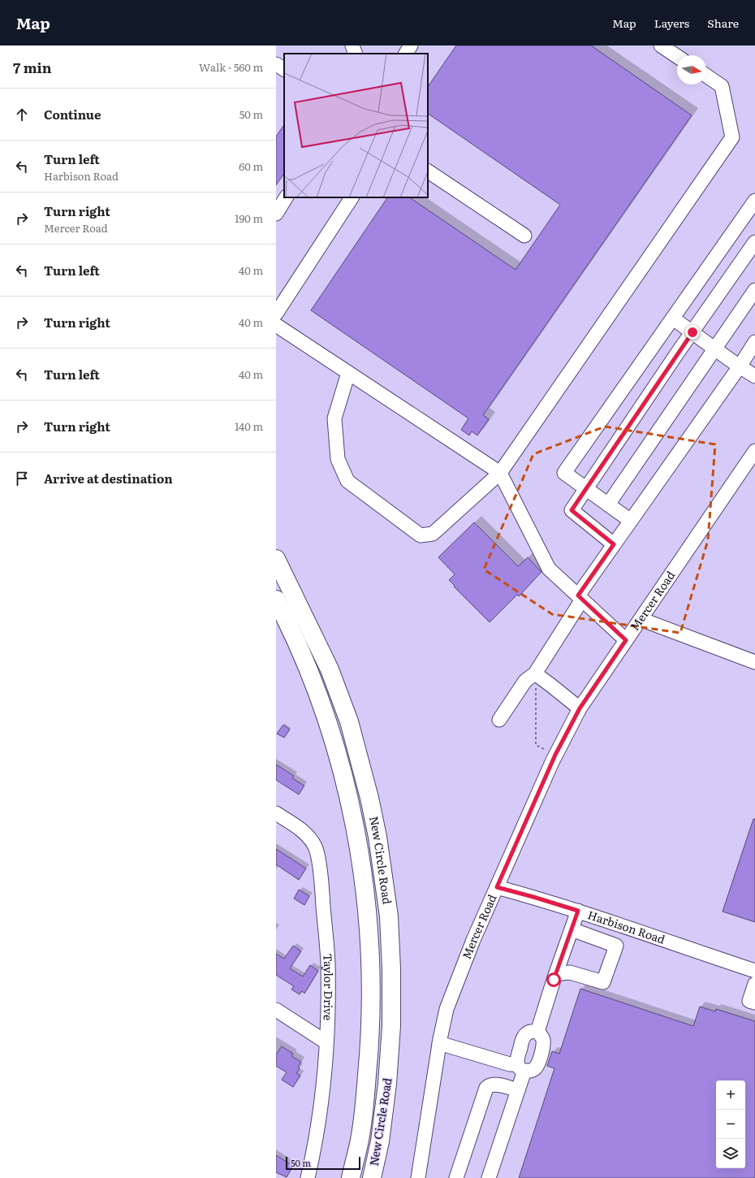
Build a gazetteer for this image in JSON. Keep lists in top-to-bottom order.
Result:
{
  "streets": {
    "highway": ["New Circle Road"],
    "street": ["Mercer Road", "Harbison Road", "Taylor Drive"]
  },
  "crossings": [
    ["Mercer Road", "Harbison Road"]
  ],
  "scale_bar": "50 m",
  "north": "right",
  "page": {
    "header": "Map",
    "nav": ["Map", "Layers", "Share"],
    "heading": ["7 min", "Walk · 560 m"],
    "list": [
      ["Continue", "50 m"],
      ["Turn left", "Harbison Road", "60 m"],
      ["Turn right", "Mercer Road", "190 m"],
      ["Turn left", "40 m"],
      ["Turn right", "40 m"],
      ["Turn left", "40 m"],
      ["Turn right", "140 m"],
      "Arrive at destination"
    ],
    "map_buttons": ["+", "−"],
    "scale": "50 m"
  }
}
